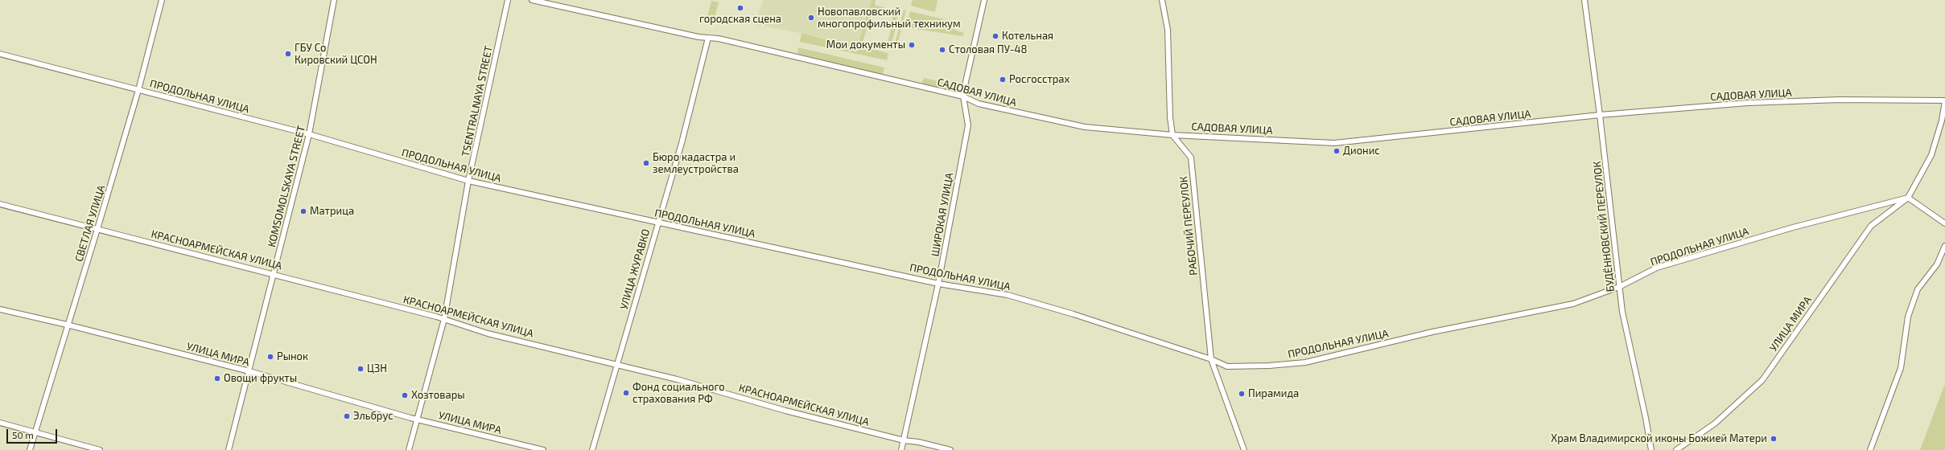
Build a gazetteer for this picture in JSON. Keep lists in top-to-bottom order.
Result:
{
  "streets": {
    "street": [
      "САДОВАЯ УЛИЦА",
      "ПРОДОЛЬНАЯ УЛИЦА",
      "TSENTRALNAYA STREET",
      "KOMSOMOLSKAYA STREET",
      "ШИРОКАЯ УЛИЦА",
      "СВЕТЛАЯ УЛИЦА",
      "РАБОЧИЙ ПЕРЕУЛОК",
      "БУДЁННОВСКИЙ ПЕРЕУЛОК",
      "КРАСНОАРМЕЙСКАЯ УЛИЦА",
      "УЛИЦА ЖУРАВКО",
      "УЛИЦА МИРА"
    ]
  },
  "crossings": [
    ["САДОВАЯ УЛИЦА", "ШИРОКАЯ УЛИЦА"],
    ["САДОВАЯ УЛИЦА", "РАБОЧИЙ ПЕРЕУЛОК"],
    ["САДОВАЯ УЛИЦА", "БУДЁННОВСКИЙ ПЕРЕУЛОК"],
    ["САДОВАЯ УЛИЦА", "УЛИЦА ЖУРАВКО"],
    ["ПРОДОЛЬНАЯ УЛИЦА", "TSENTRALNAYA STREET"],
    ["ПРОДОЛЬНАЯ УЛИЦА", "KOMSOMOLSKAYA STREET"],
    ["ПРОДОЛЬНАЯ УЛИЦА", "ШИРОКАЯ УЛИЦА"],
    ["ПРОДОЛЬНАЯ УЛИЦА", "СВЕТЛАЯ УЛИЦА"],
    ["ПРОДОЛЬНАЯ УЛИЦА", "РАБОЧИЙ ПЕРЕУЛОК"],
    ["ПРОДОЛЬНАЯ УЛИЦА", "БУДЁННОВСКИЙ ПЕРЕУЛОК"],
    ["ПРОДОЛЬНАЯ УЛИЦА", "УЛИЦА ЖУРАВКО"],
    ["ПРОДОЛЬНАЯ УЛИЦА", "УЛИЦА МИРА"],
    ["TSENTRALNAYA STREET", "КРАСНОАРМЕЙСКАЯ УЛИЦА"],
    ["TSENTRALNAYA STREET", "УЛИЦА МИРА"],
    ["KOMSOMOLSKAYA STREET", "КРАСНОАРМЕЙСКАЯ УЛИЦА"],
    ["KOMSOMOLSKAYA STREET", "УЛИЦА МИРА"],
    ["ШИРОКАЯ УЛИЦА", "КРАСНОАРМЕЙСКАЯ УЛИЦА"],
    ["СВЕТЛАЯ УЛИЦА", "КРАСНОАРМЕЙСКАЯ УЛИЦА"],
    ["СВЕТЛАЯ УЛИЦА", "УЛИЦА МИРА"],
    ["КРАСНОАРМЕЙСКАЯ УЛИЦА", "УЛИЦА ЖУРАВКО"]
  ],
  "places": [
    "городская сцена",
    "Новопавловский многопрофильный техникум",
    "Котельная",
    "Мои документы",
    "Столовая ПУ-48",
    "ГБУ Со Кировский ЦСОН",
    "Росгосстрах",
    "Дионис",
    "Бюро кадастра и землеустройства",
    "Матрица",
    "Рынок",
    "ЦЗН",
    "Овощи фрукты",
    "Фонд социального страхования РФ",
    "Пирамида",
    "Хозтовары",
    "Эльбрус",
    "Храм Владимирской иконы Божией Матери"
  ],
  "scale_bar": "50 m"
}
